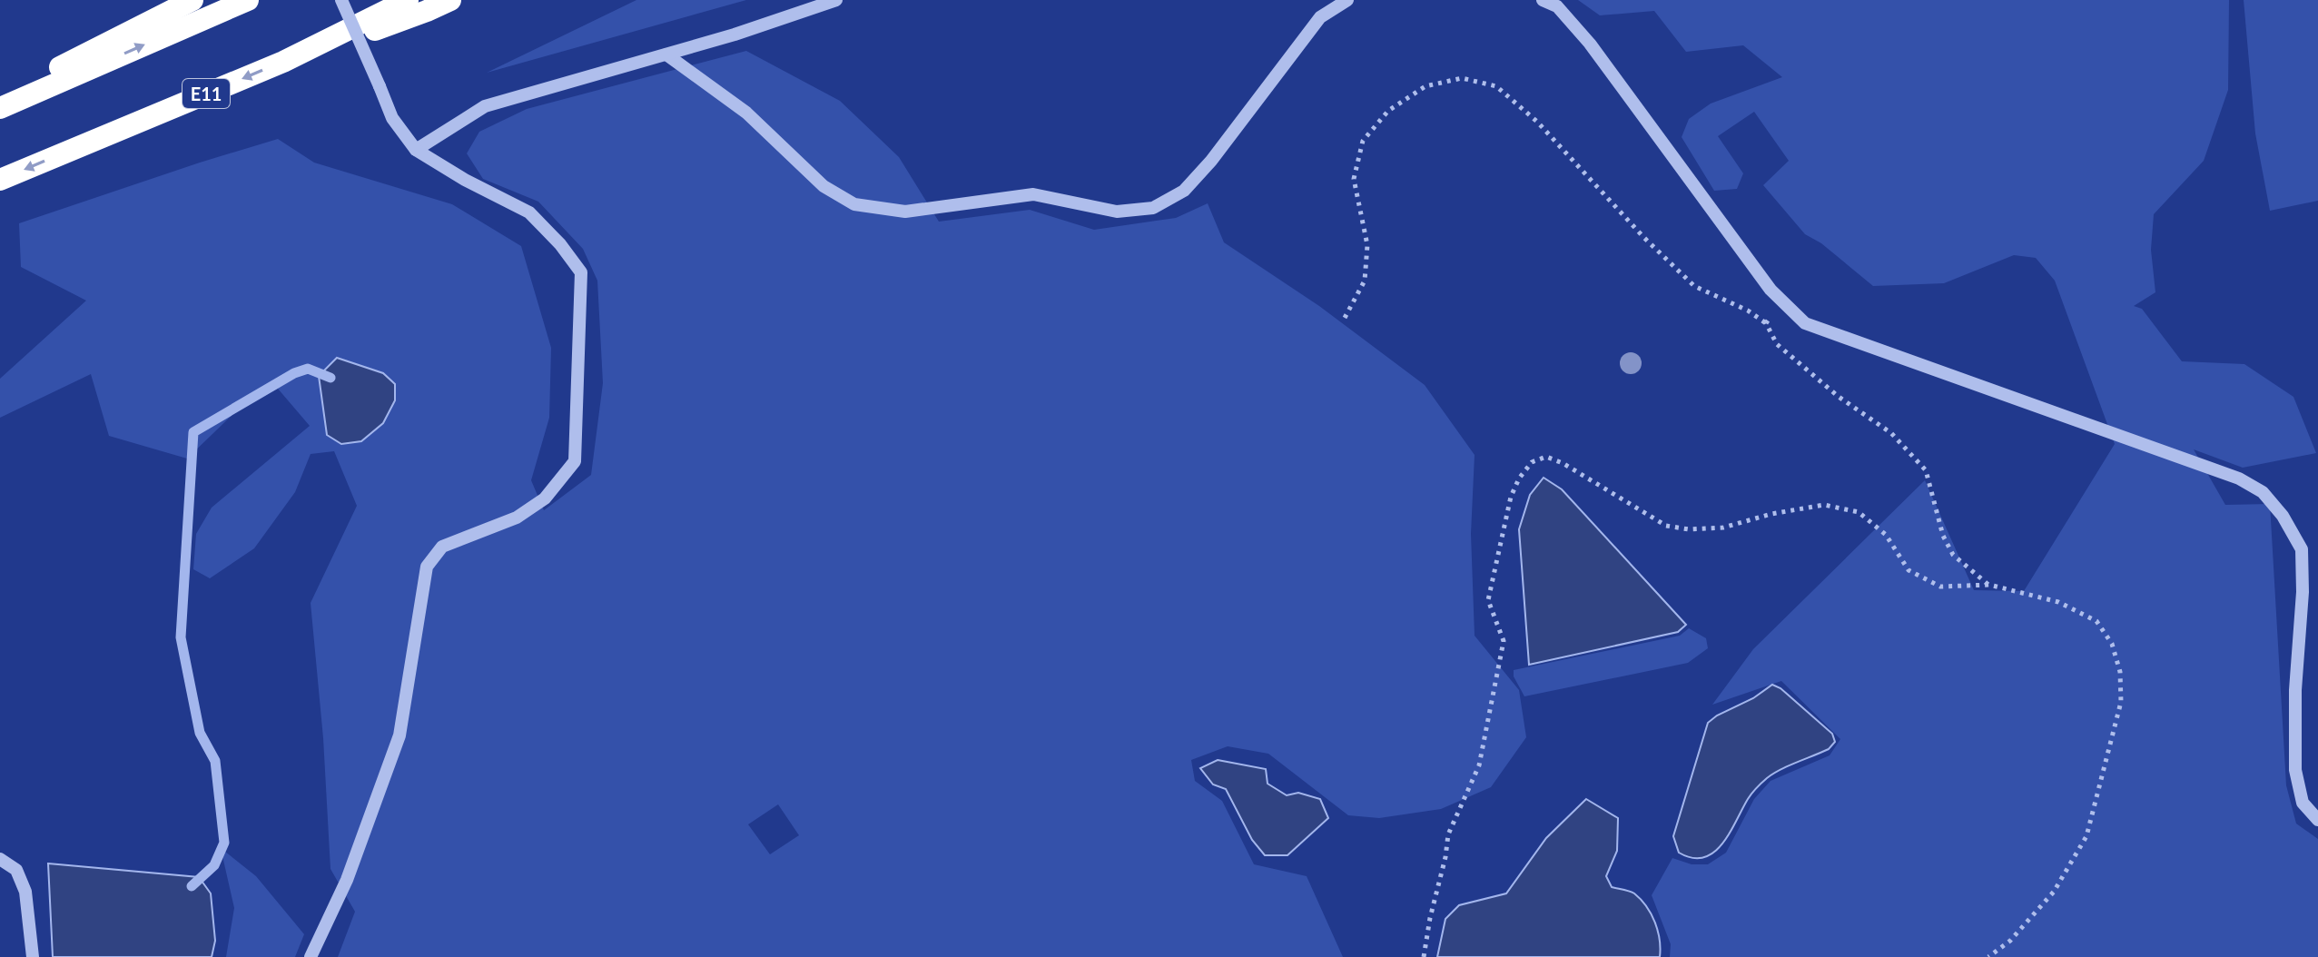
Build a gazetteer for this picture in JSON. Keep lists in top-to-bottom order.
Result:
{
  "streets": {
    "highway": ["E11"]
  }
}
